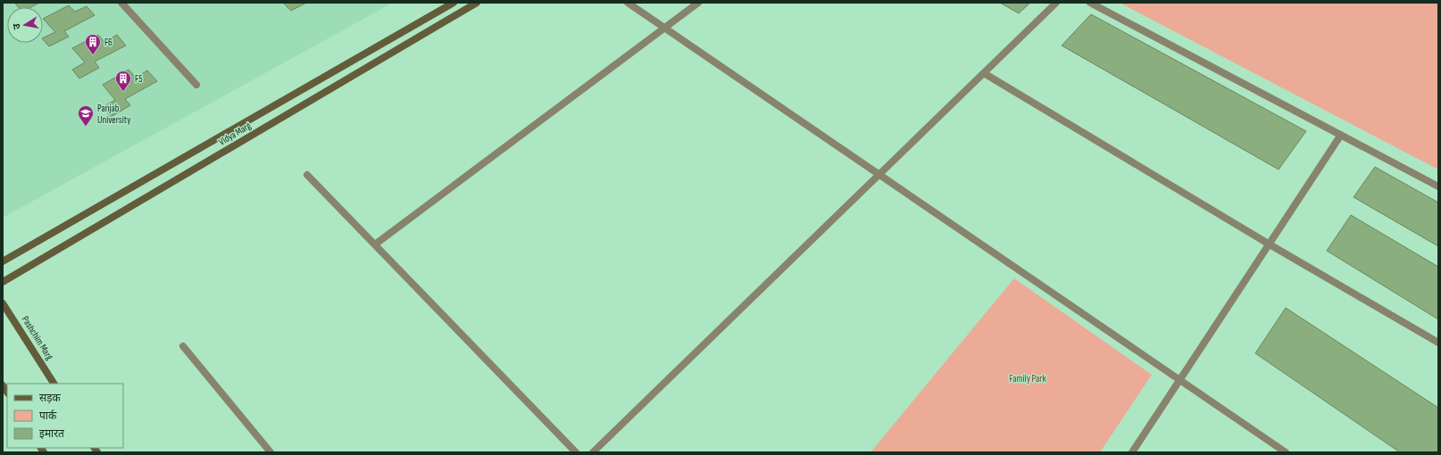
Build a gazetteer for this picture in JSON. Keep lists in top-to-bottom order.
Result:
{
  "streets": {
    "main road": ["Vidya Marg", "Pashchim Marg"]
  },
  "parks": ["Family Park"],
  "places": {
    "building": ["F6", "F5"],
    "school or university": ["Panjab University"]
  },
  "legend": ["सड़क", "पार्क", "इमारत"],
  "north": "left"
}
